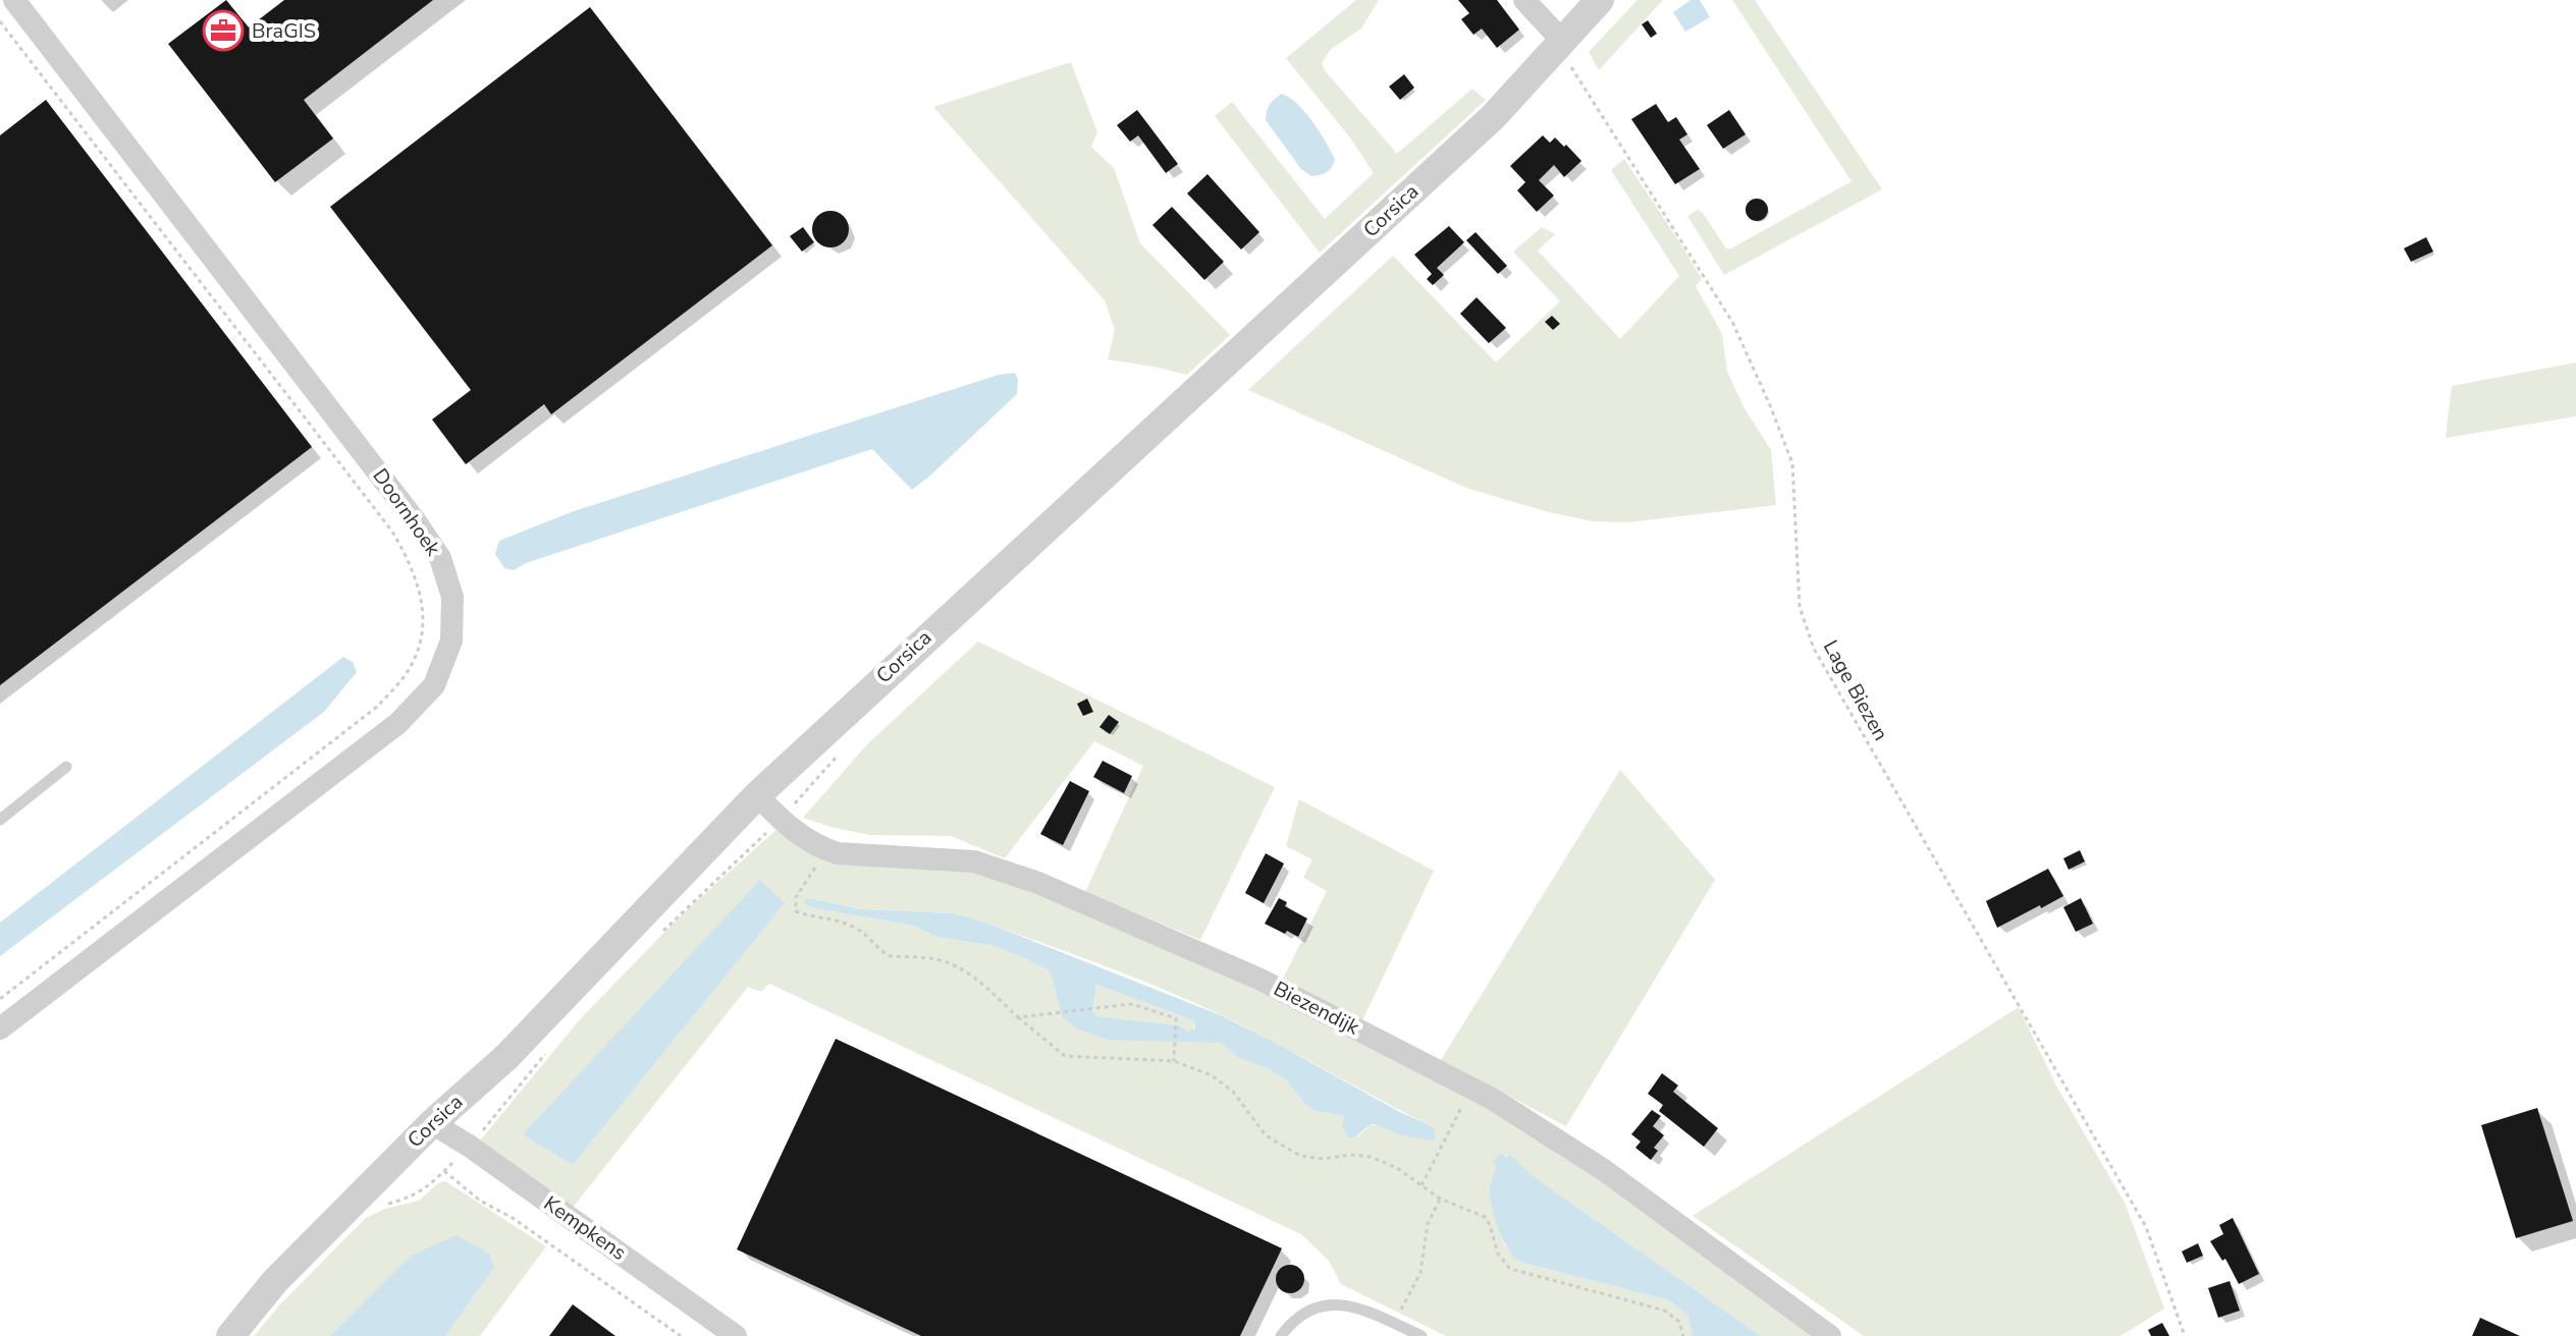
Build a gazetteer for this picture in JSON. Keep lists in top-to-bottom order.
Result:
{
  "streets": {
    "street": [
      "Corsica",
      "Doornhoek",
      "Biezendijk",
      "Kempkens"
    ],
    "path": ["Lage Biezen"]
  },
  "crossings": [
    ["Corsica", "Lage Biezen"],
    ["Corsica", "Biezendijk"],
    ["Corsica", "Kempkens"]
  ],
  "places": {
    "office": ["BraGIS"]
  }
}
